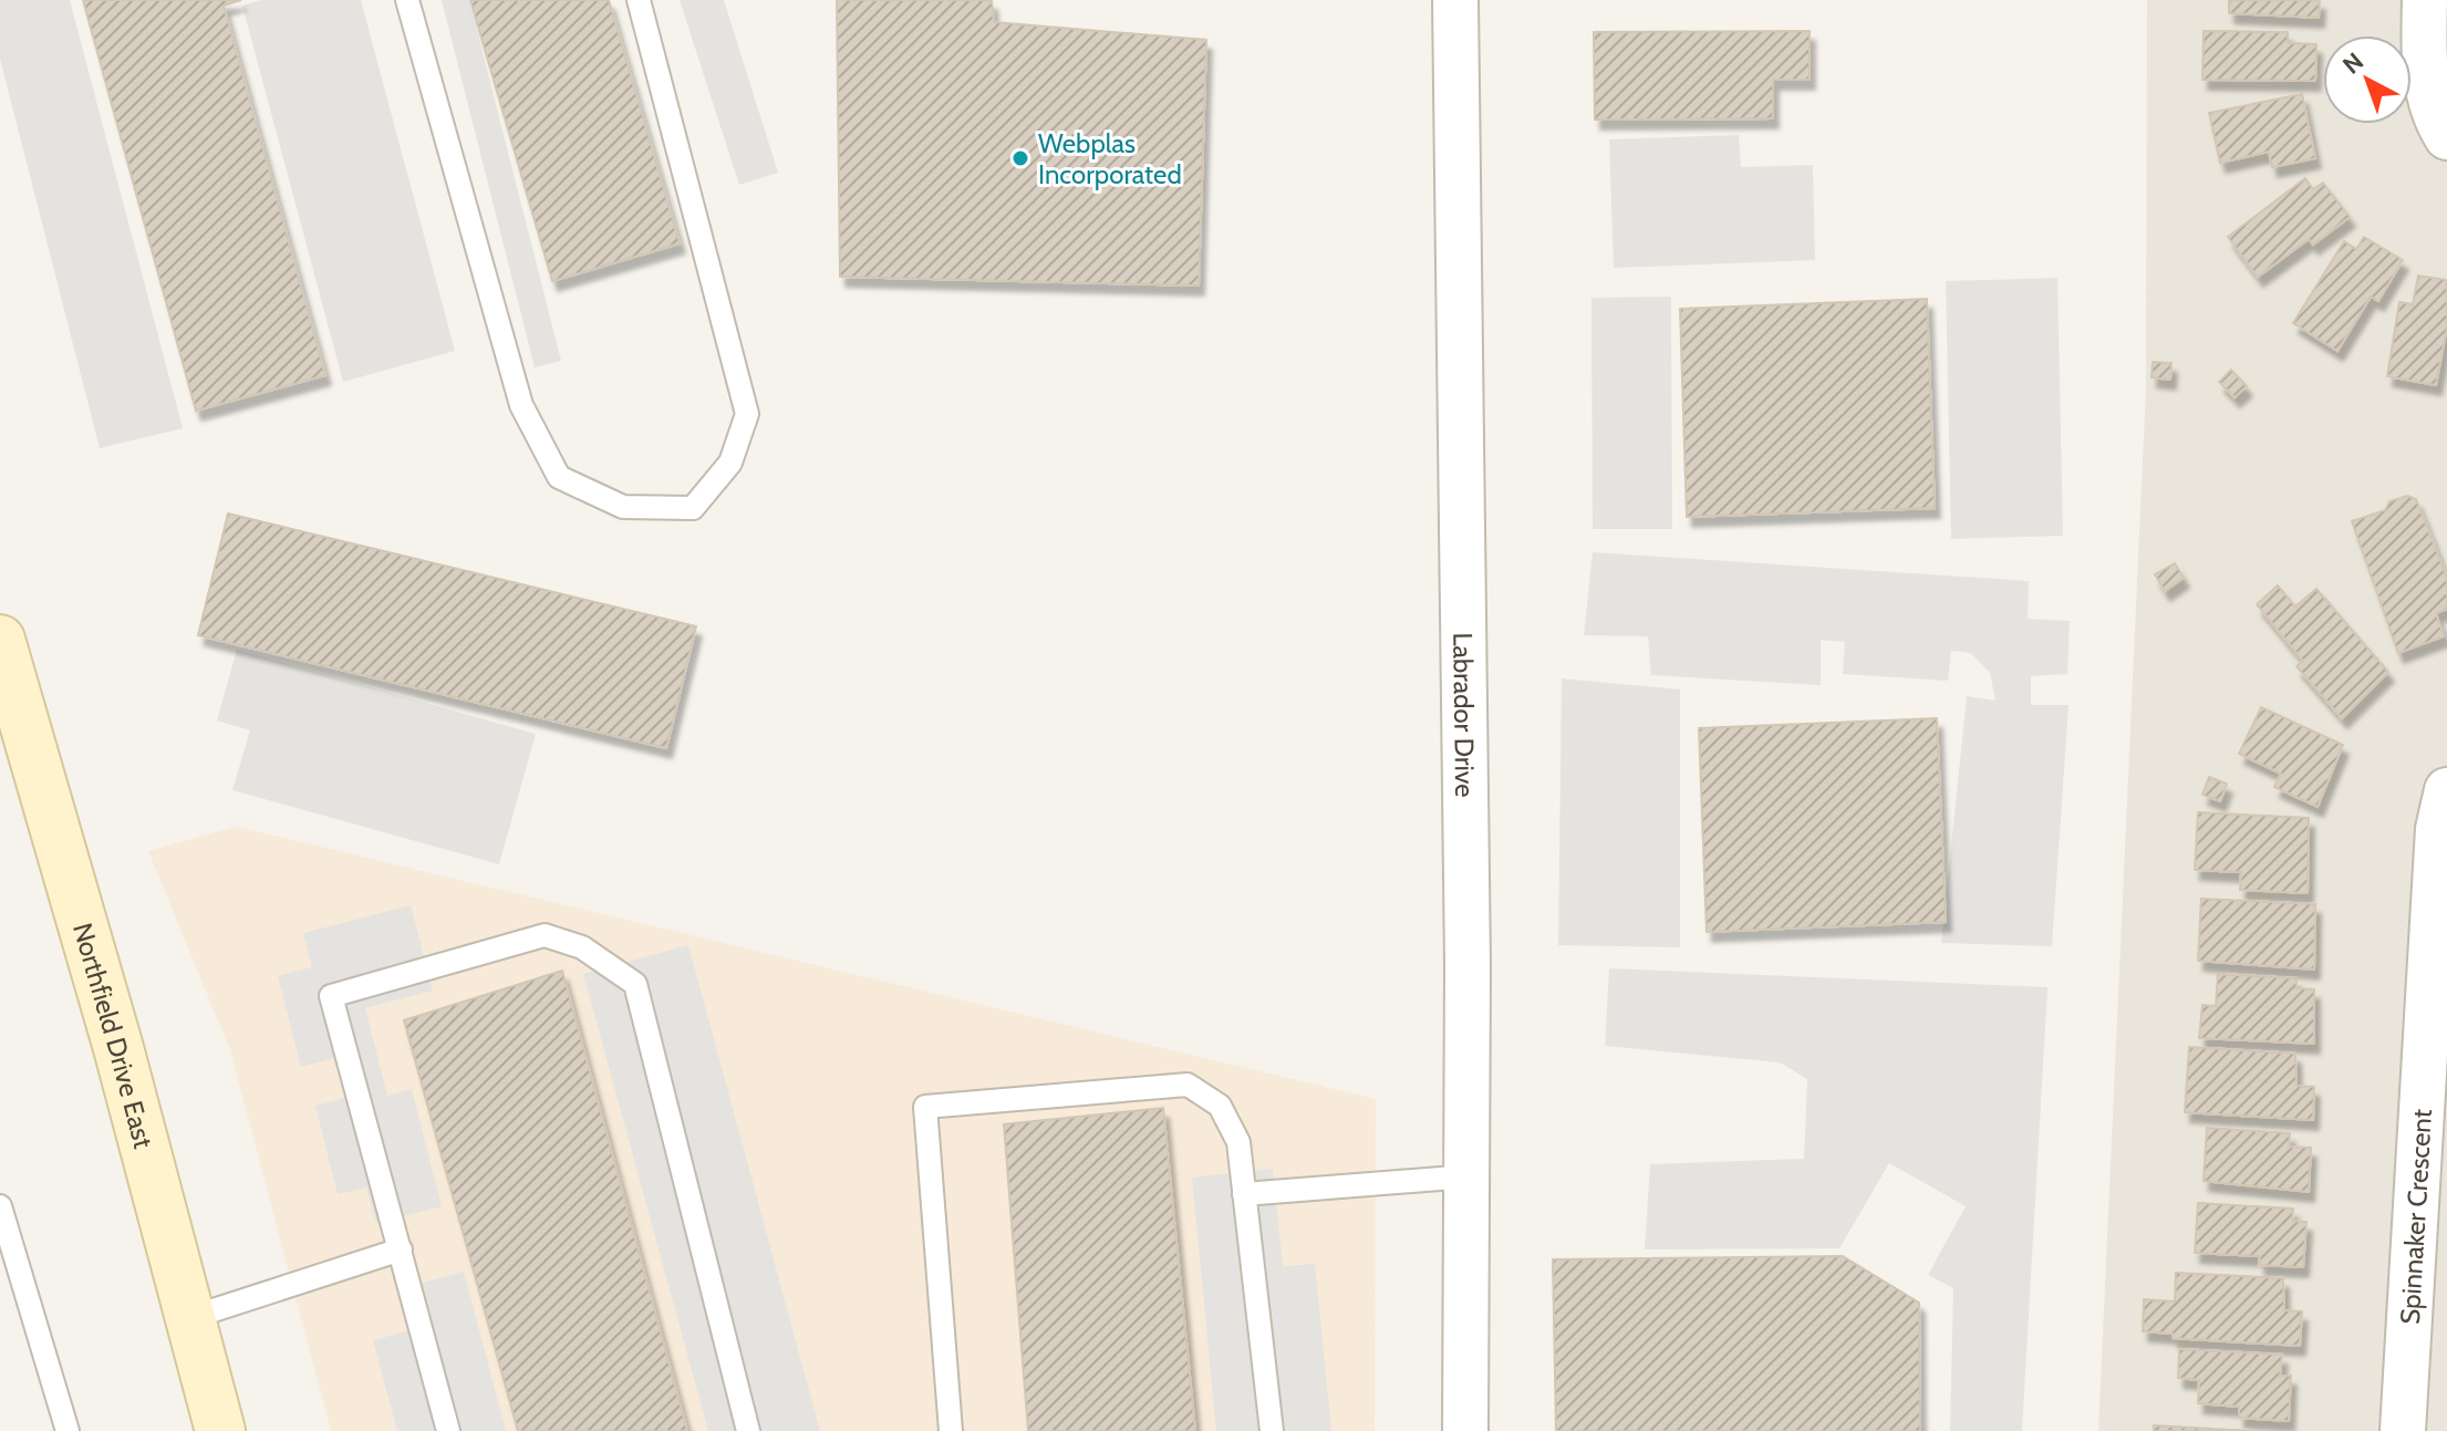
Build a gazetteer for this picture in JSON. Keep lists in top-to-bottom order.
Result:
{
  "streets": {
    "main road": ["Northfield Drive East"],
    "street": ["Labrador Drive", "Spinnaker Crescent"]
  },
  "places": ["Webplas Incorporated"],
  "north": "top left"
}
